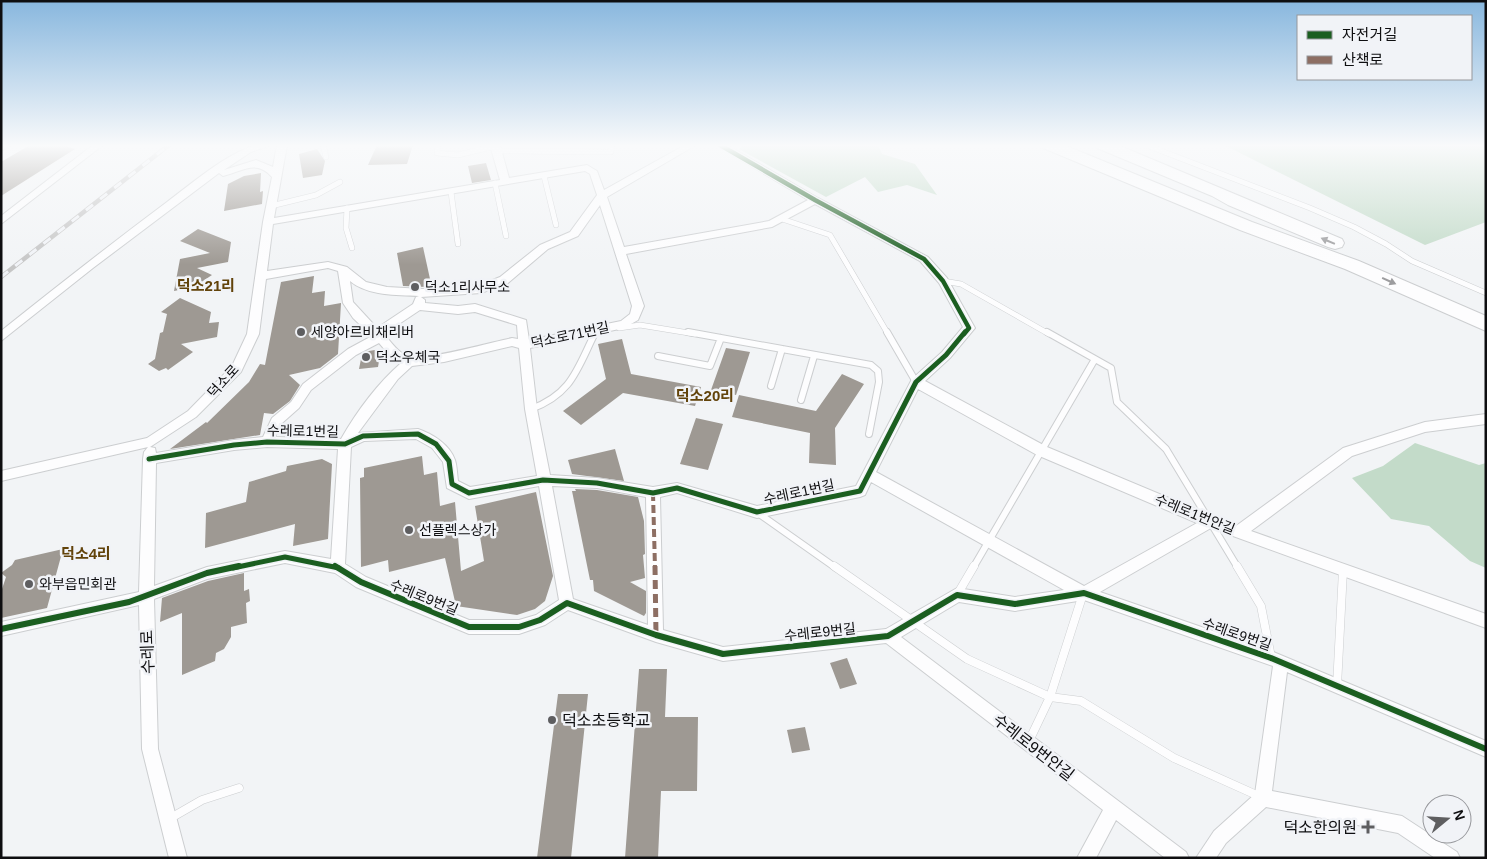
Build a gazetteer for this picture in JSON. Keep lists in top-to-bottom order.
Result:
{
  "streets": {
    "street": [
      "덕소로71번길",
      "덕소로",
      "수레로1번길",
      "수레로1번안길",
      "수레로9번길",
      "수레로",
      "수레로9번안길"
    ]
  },
  "crossings": [
    ["덕소로", "수레로"],
    ["수레로1번길", "수레로1번안길"],
    ["수레로1번길", "수레로"],
    ["수레로9번길", "수레로"],
    ["수레로9번길", "수레로9번안길"]
  ],
  "districts": ["덕소21리", "덕소20리", "덕소4리"],
  "places": {
    "other": [
      "덕소1리사무소",
      "세양아르비채리버",
      "덕소우체국",
      "선플렉스상가",
      "와부읍민회관",
      "덕소초등학교"
    ],
    "health": ["덕소한의원"]
  },
  "legend": ["자전거길", "산책로"],
  "north": "right"
}
